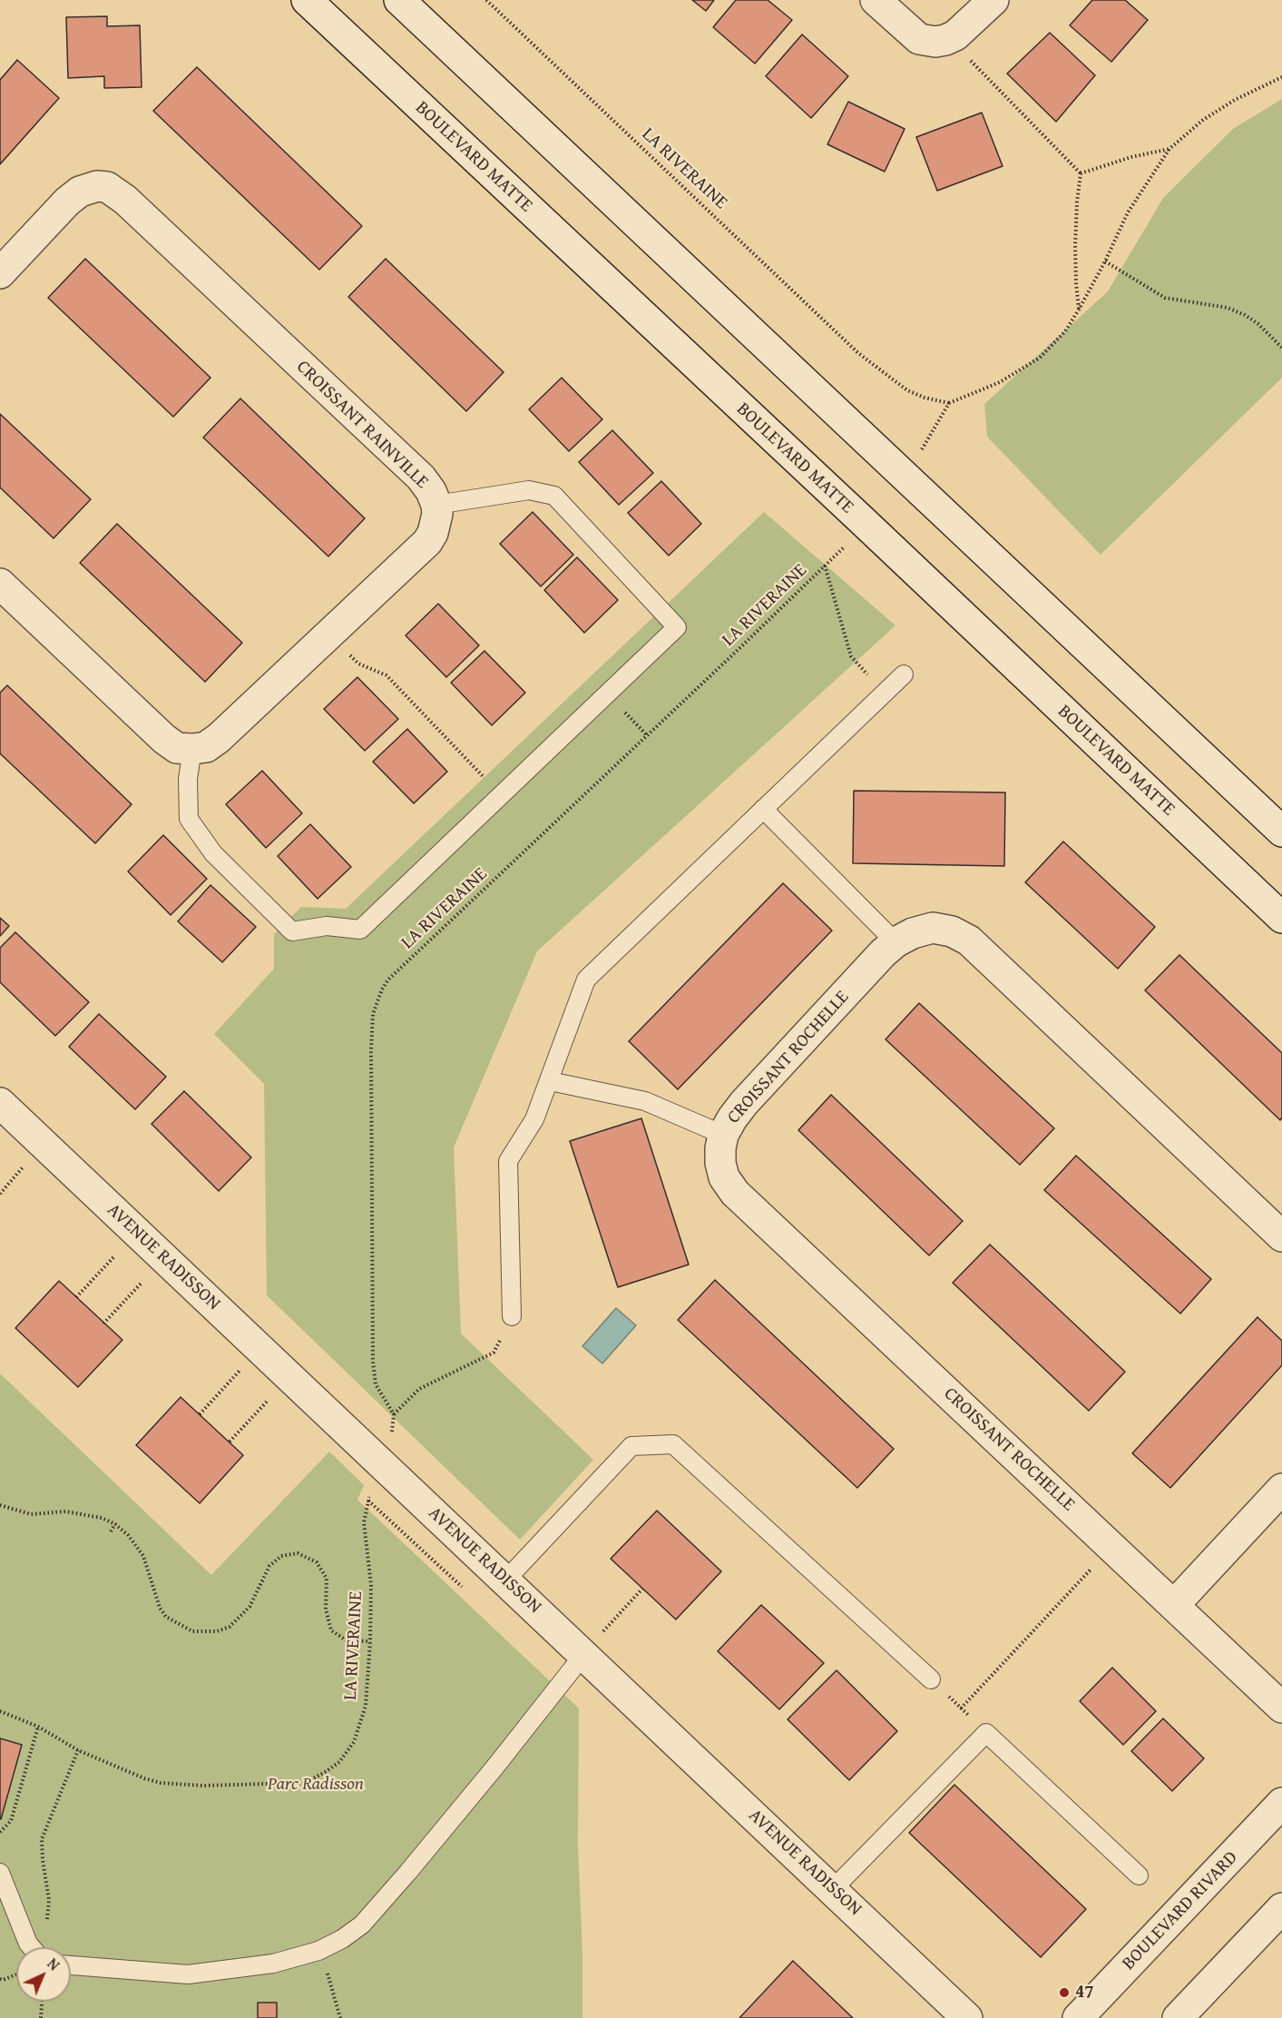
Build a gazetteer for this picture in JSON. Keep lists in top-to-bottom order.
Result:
{
  "streets": {
    "street": [
      "BOULEVARD MATTE",
      "CROISSANT RAINVILLE",
      "CROISSANT ROCHELLE",
      "AVENUE RADISSON",
      "BOULEVARD RIVARD"
    ],
    "path": ["LA RIVERAINE"]
  },
  "crossings": [
    ["LA RIVERAINE", "AVENUE RADISSON"]
  ],
  "parks": ["Parc Radisson"],
  "places": ["47"],
  "north": "top right"
}
